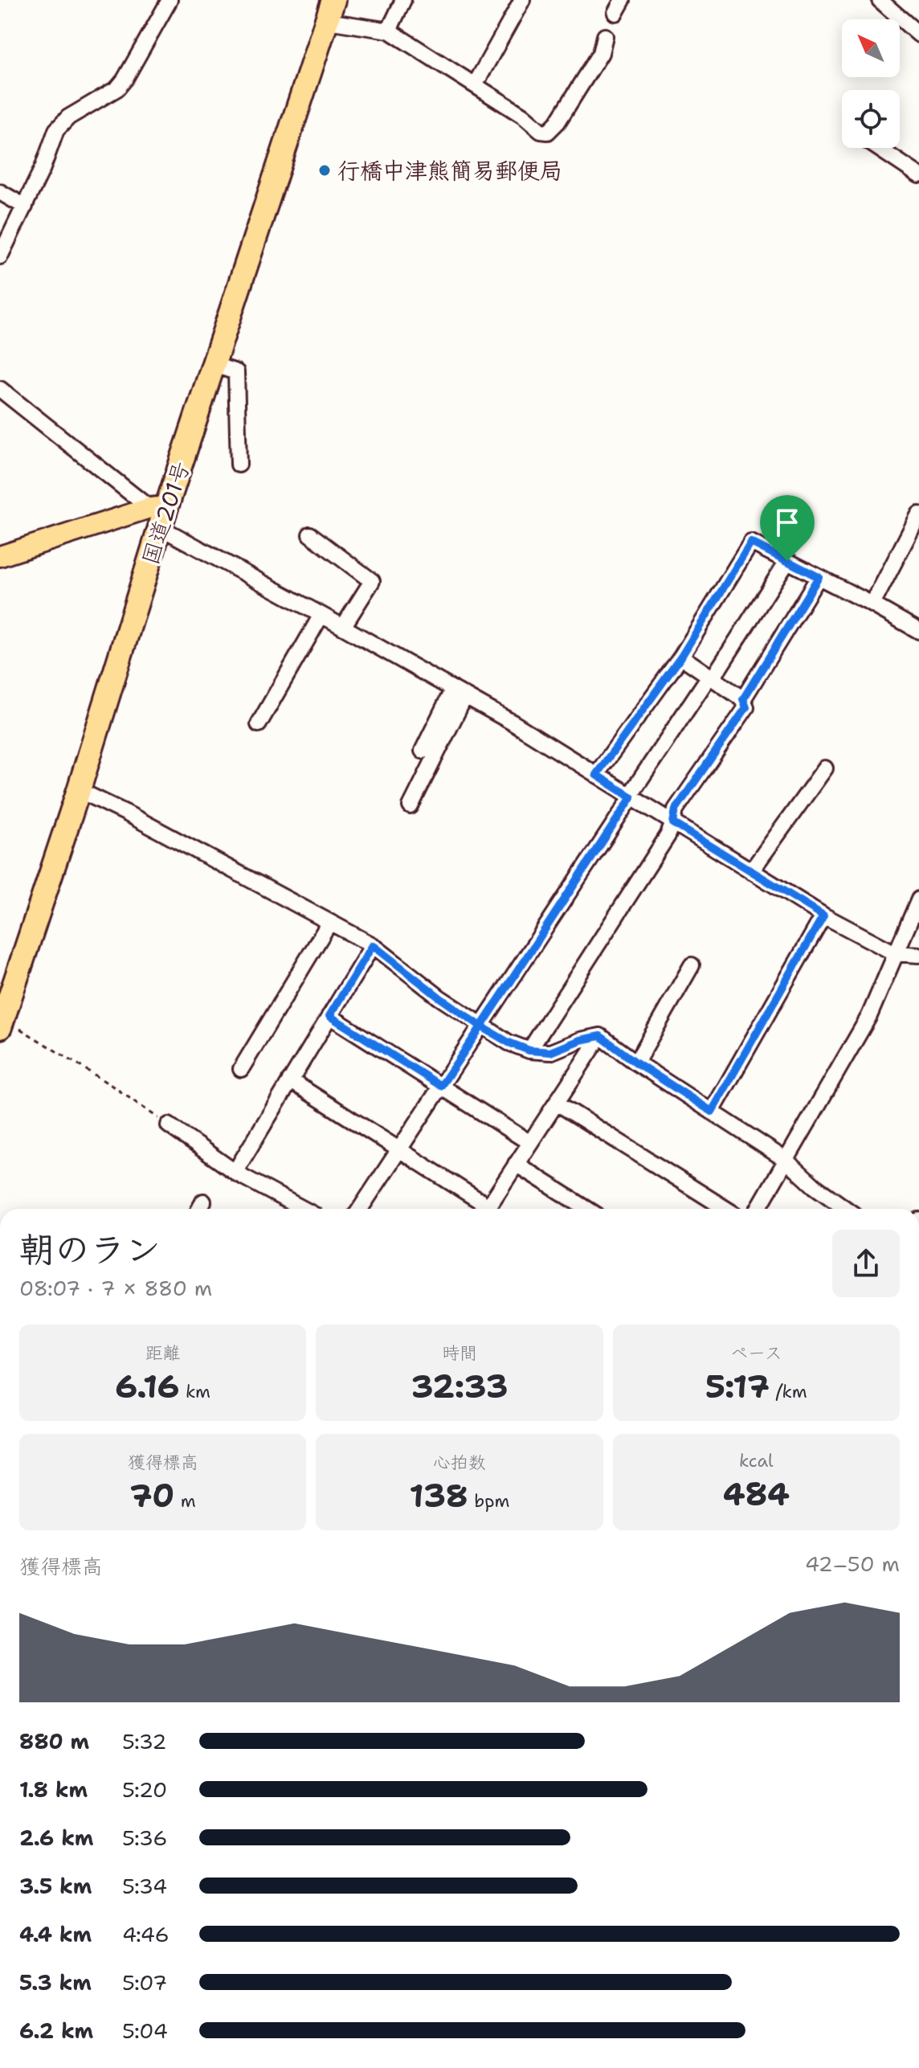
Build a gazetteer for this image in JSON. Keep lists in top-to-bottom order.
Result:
{
  "streets": {
    "highway": ["国道201号"]
  },
  "places": ["行橋中津熊簡易郵便局"],
  "north": "top left",
  "page": {
    "heading": ["朝のラン", "08:07 · 7 × 880 m"],
    "stats": [
      ["距離", "6.16 km"],
      ["時間", "32:33"],
      ["ペース", "5:17 /km"],
      ["獲得標高", "70 m"],
      ["心拍数", "138 bpm"],
      ["kcal", "484"]
    ],
    "chart": ["獲得標高", "42–50 m"],
    "list": [
      {
        "name": "880 m",
        "note": "5:32"
      },
      {
        "name": "1.8 km",
        "note": "5:20"
      },
      {
        "name": "2.6 km",
        "note": "5:36"
      },
      {
        "name": "3.5 km",
        "note": "5:34"
      },
      {
        "name": "4.4 km",
        "note": "4:46"
      },
      {
        "name": "5.3 km",
        "note": "5:07"
      },
      {
        "name": "6.2 km",
        "note": "5:04"
      }
    ]
  }
}
